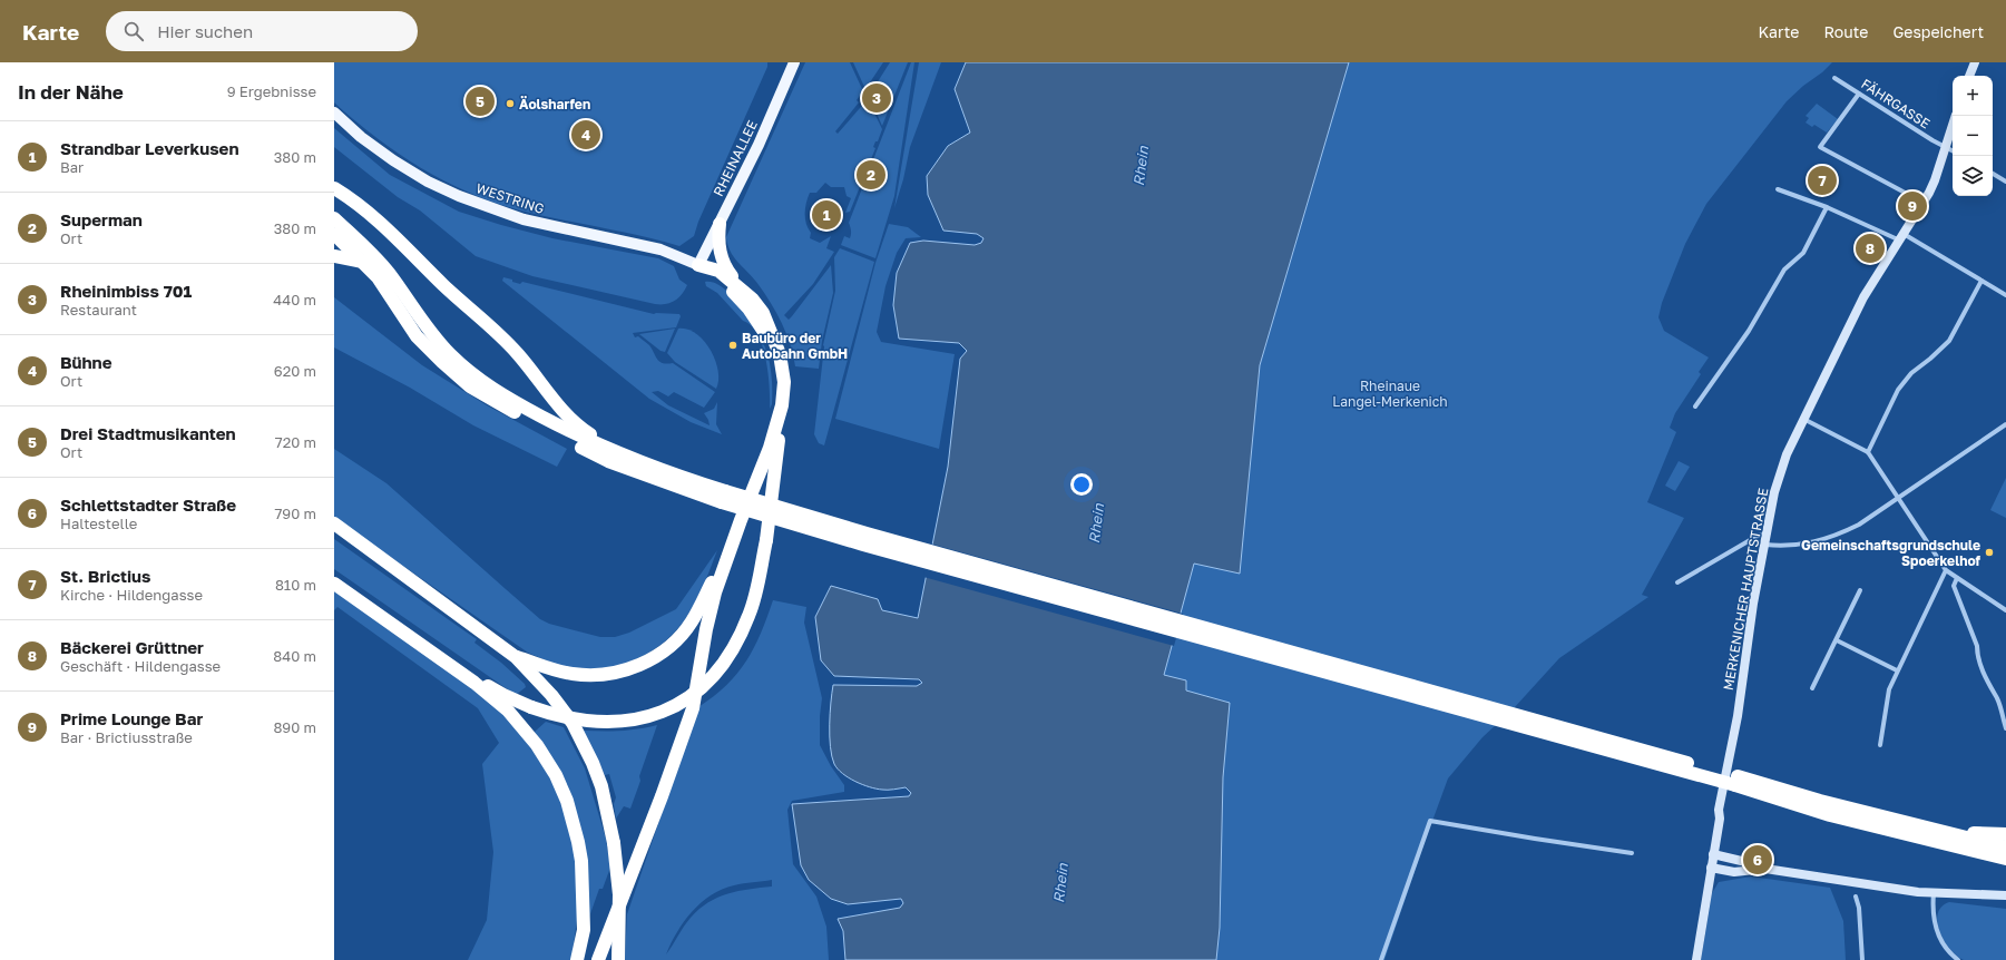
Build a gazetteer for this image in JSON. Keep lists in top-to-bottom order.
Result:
{
  "streets": {
    "main road": ["RHEINALLEE", "WESTRING"],
    "street": ["FÄHRGASSE", "MERKENICHER HAUPTSTRASSE"]
  },
  "crossings": [
    ["FÄHRGASSE", "MERKENICHER HAUPTSTRASSE"],
    ["RHEINALLEE", "WESTRING"]
  ],
  "water": ["Rhein"],
  "parks": ["Rheinaue Langel-Merkenich"],
  "places": ["Äolsharfen", "Baubüro der Autobahn GmbH", "Gemeinschaftsgrundschule Spoerkelhof"],
  "page": {
    "header": "Karte",
    "search": "Hier suchen",
    "nav": ["Karte", "Route", "Gespeichert"],
    "heading": ["In der Nähe", "9 Ergebnisse"],
    "map_buttons": ["+", "−"],
    "pins": [
      "3",
      "5",
      "4",
      "2",
      "7",
      "9",
      "1",
      "8",
      "6"
    ],
    "list": [
      {
        "mark": "1",
        "name": "Strandbar Leverkusen",
        "note": "Bar",
        "value": "380 m"
      },
      {
        "mark": "2",
        "name": "Superman",
        "note": "Ort",
        "value": "380 m"
      },
      {
        "mark": "3",
        "name": "Rheinimbiss 701",
        "note": "Restaurant",
        "value": "440 m"
      },
      {
        "mark": "4",
        "name": "Bühne",
        "note": "Ort",
        "value": "620 m"
      },
      {
        "mark": "5",
        "name": "Drei Stadtmusikanten",
        "note": "Ort",
        "value": "720 m"
      },
      {
        "mark": "6",
        "name": "Schlettstadter Straße",
        "note": "Haltestelle",
        "value": "790 m"
      },
      {
        "mark": "7",
        "name": "St. Brictius",
        "note": "Kirche · Hildengasse",
        "value": "810 m"
      },
      {
        "mark": "8",
        "name": "Bäckerei Grüttner",
        "note": "Geschäft · Hildengasse",
        "value": "840 m"
      },
      {
        "mark": "9",
        "name": "Prime Lounge Bar",
        "note": "Bar · Brictiusstraße",
        "value": "890 m"
      }
    ]
  }
}
